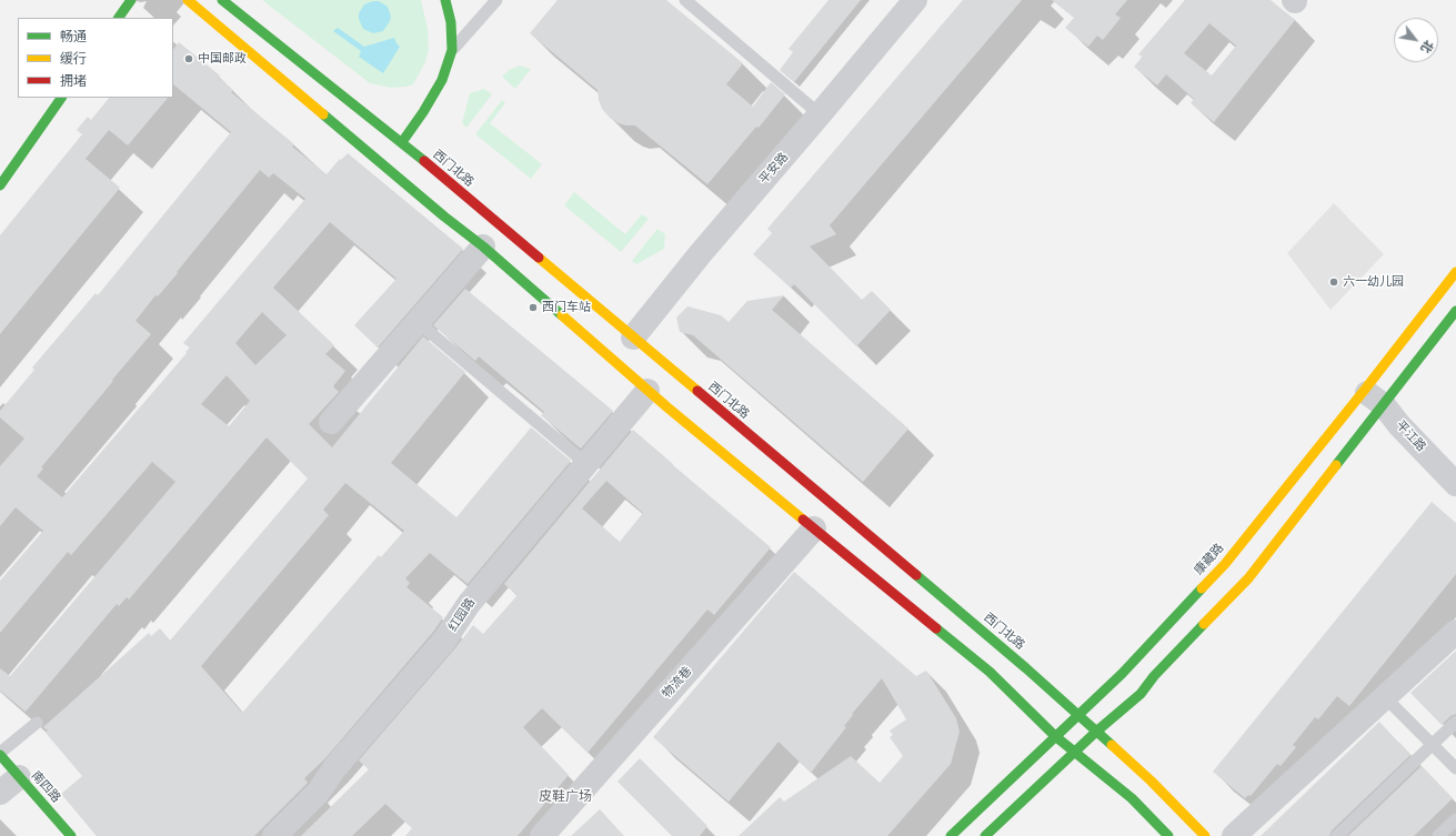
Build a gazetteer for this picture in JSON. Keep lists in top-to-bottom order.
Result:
{
  "streets": {
    "main road": ["西门北路", "康藏路", "南四路"],
    "street": [
      "平安路",
      "平江路",
      "红园路",
      "物流巷"
    ]
  },
  "crossings": [
    ["西门北路", "平安路"],
    ["西门北路", "康藏路"],
    ["平江路", "康藏路"]
  ],
  "districts": ["皮鞋广场"],
  "places": ["中国邮政", "六一幼儿园", "西门车站"],
  "legend": ["畅通", "缓行", "拥堵"],
  "north": "bottom right"
}
